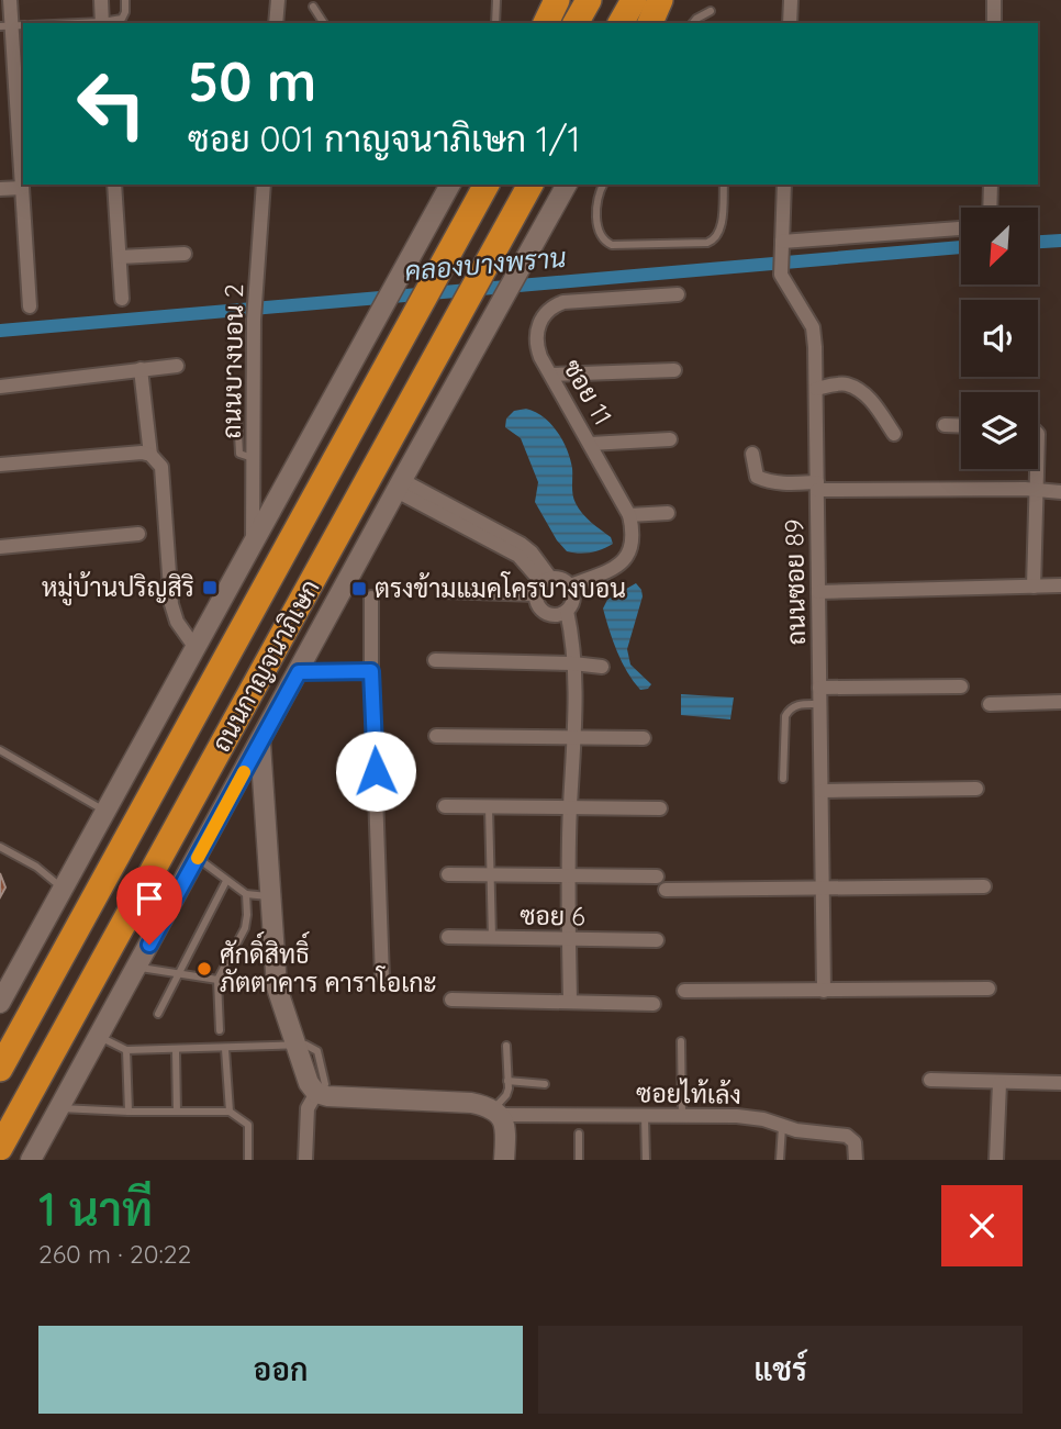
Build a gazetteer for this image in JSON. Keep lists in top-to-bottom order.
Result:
{
  "streets": {
    "highway": ["ถนนกาญจนาภิเษก"],
    "street": [
      "ถนนบางบอน 2",
      "ซอย 11",
      "ถนนซอย 89",
      "ซอย 6",
      "ซอยไท้เล้ง"
    ]
  },
  "water": ["คลองบางพราน"],
  "places": {
    "transit": ["หมู่บ้านปริญสิริ", "ตรงข้ามแมคโครบางบอน"],
    "other": ["ศักดิ์สิทธิ์ ภัตตาคาร คาราโอเกะ"]
  },
  "north": "bottom left",
  "page": {
    "turn": ["50 m", "ซอย 001 กาญจนาภิเษก 1/1"],
    "heading": ["1 นาที", "260 m · 20:22"],
    "buttons": ["ออก", "แชร์"]
  }
}
